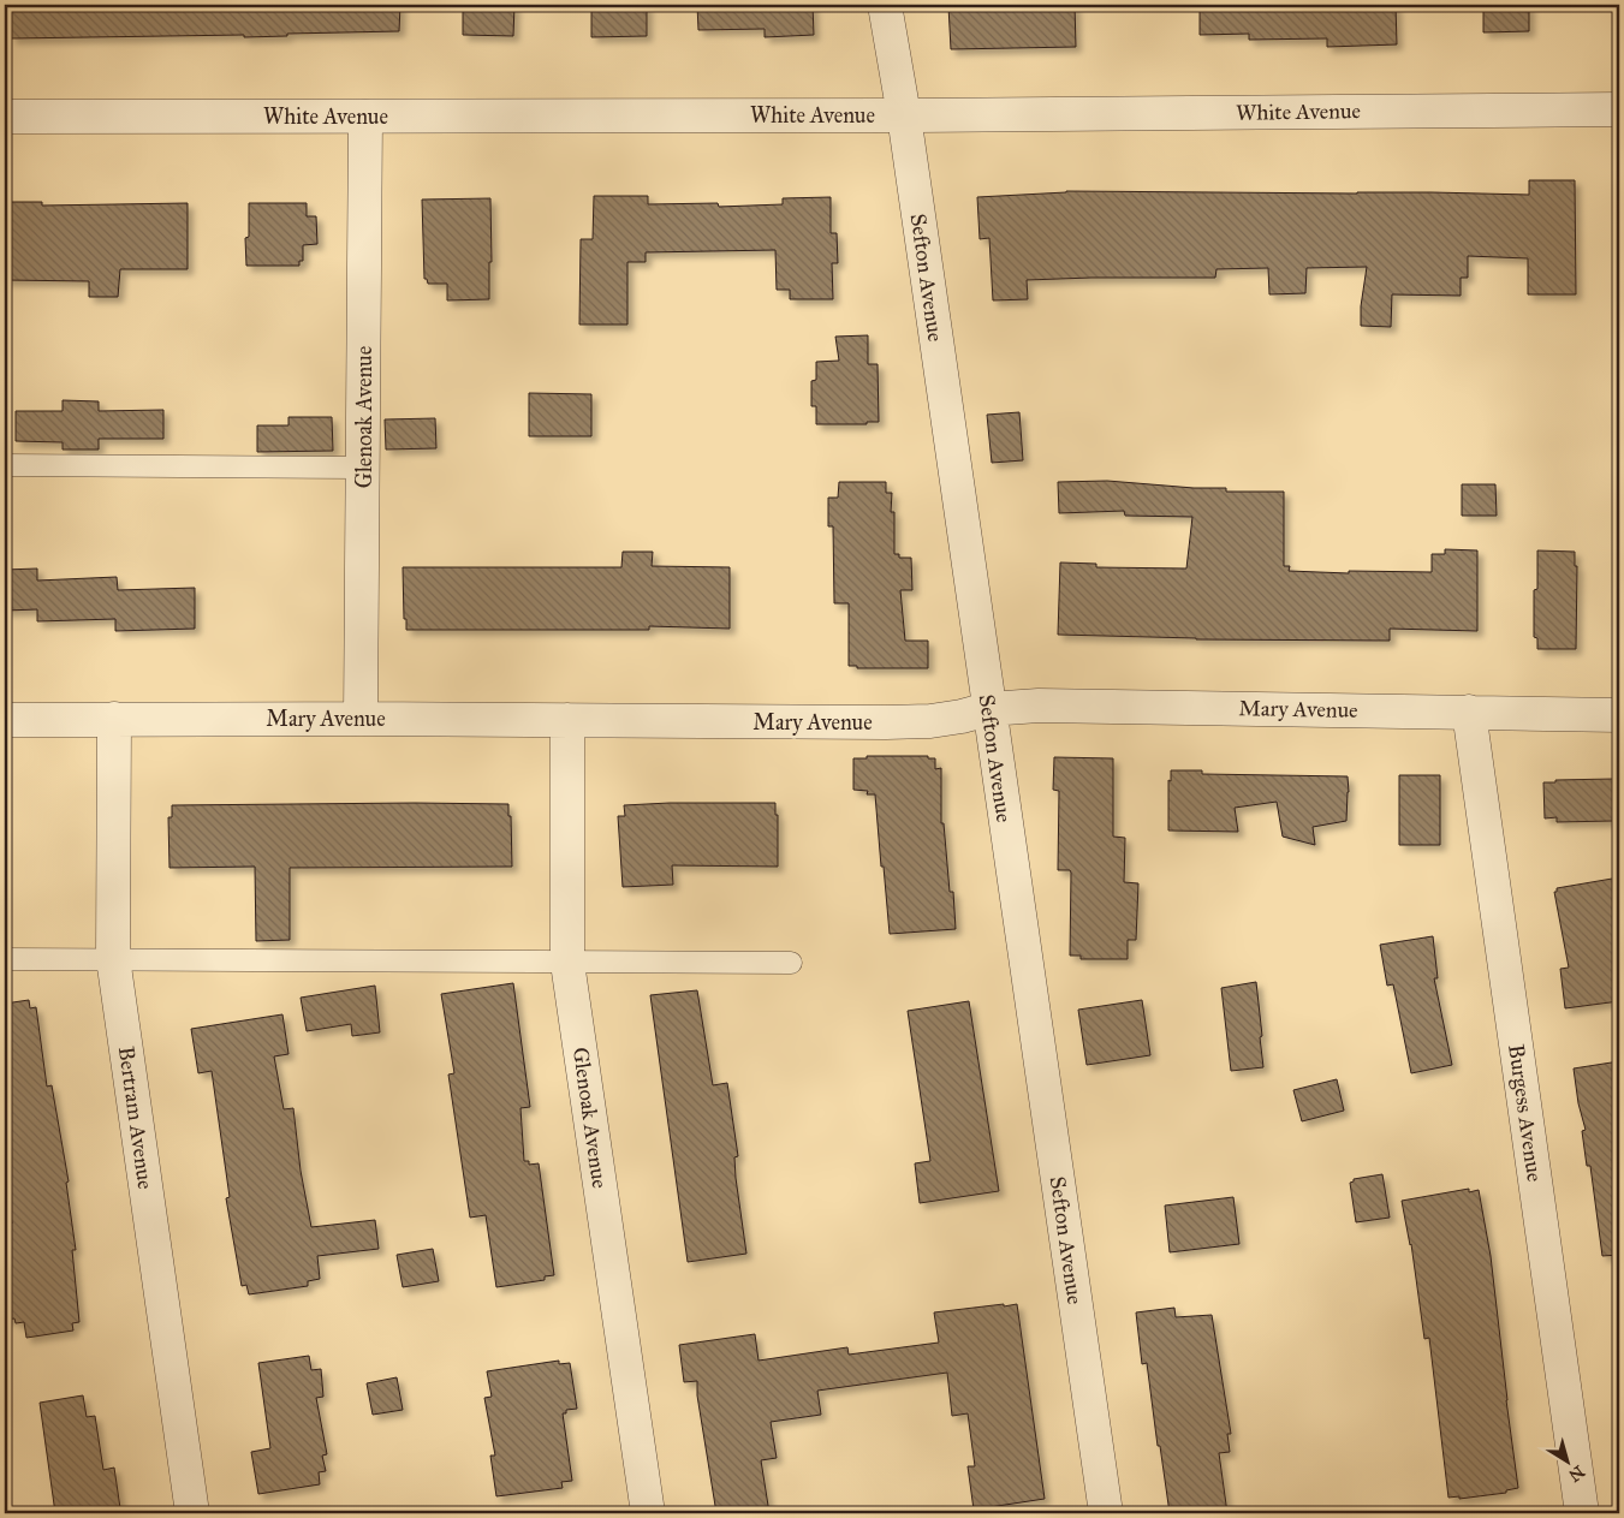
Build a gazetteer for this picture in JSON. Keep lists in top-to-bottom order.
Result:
{
  "streets": {
    "street": [
      "White Avenue",
      "Sefton Avenue",
      "Glenoak Avenue",
      "Mary Avenue",
      "Burgess Avenue",
      "Bertram Avenue"
    ]
  },
  "crossings": [
    ["White Avenue", "Sefton Avenue"],
    ["White Avenue", "Glenoak Avenue"],
    ["Sefton Avenue", "Mary Avenue"],
    ["Glenoak Avenue", "Mary Avenue"],
    ["Mary Avenue", "Burgess Avenue"],
    ["Mary Avenue", "Bertram Avenue"]
  ],
  "north": "bottom right"
}
